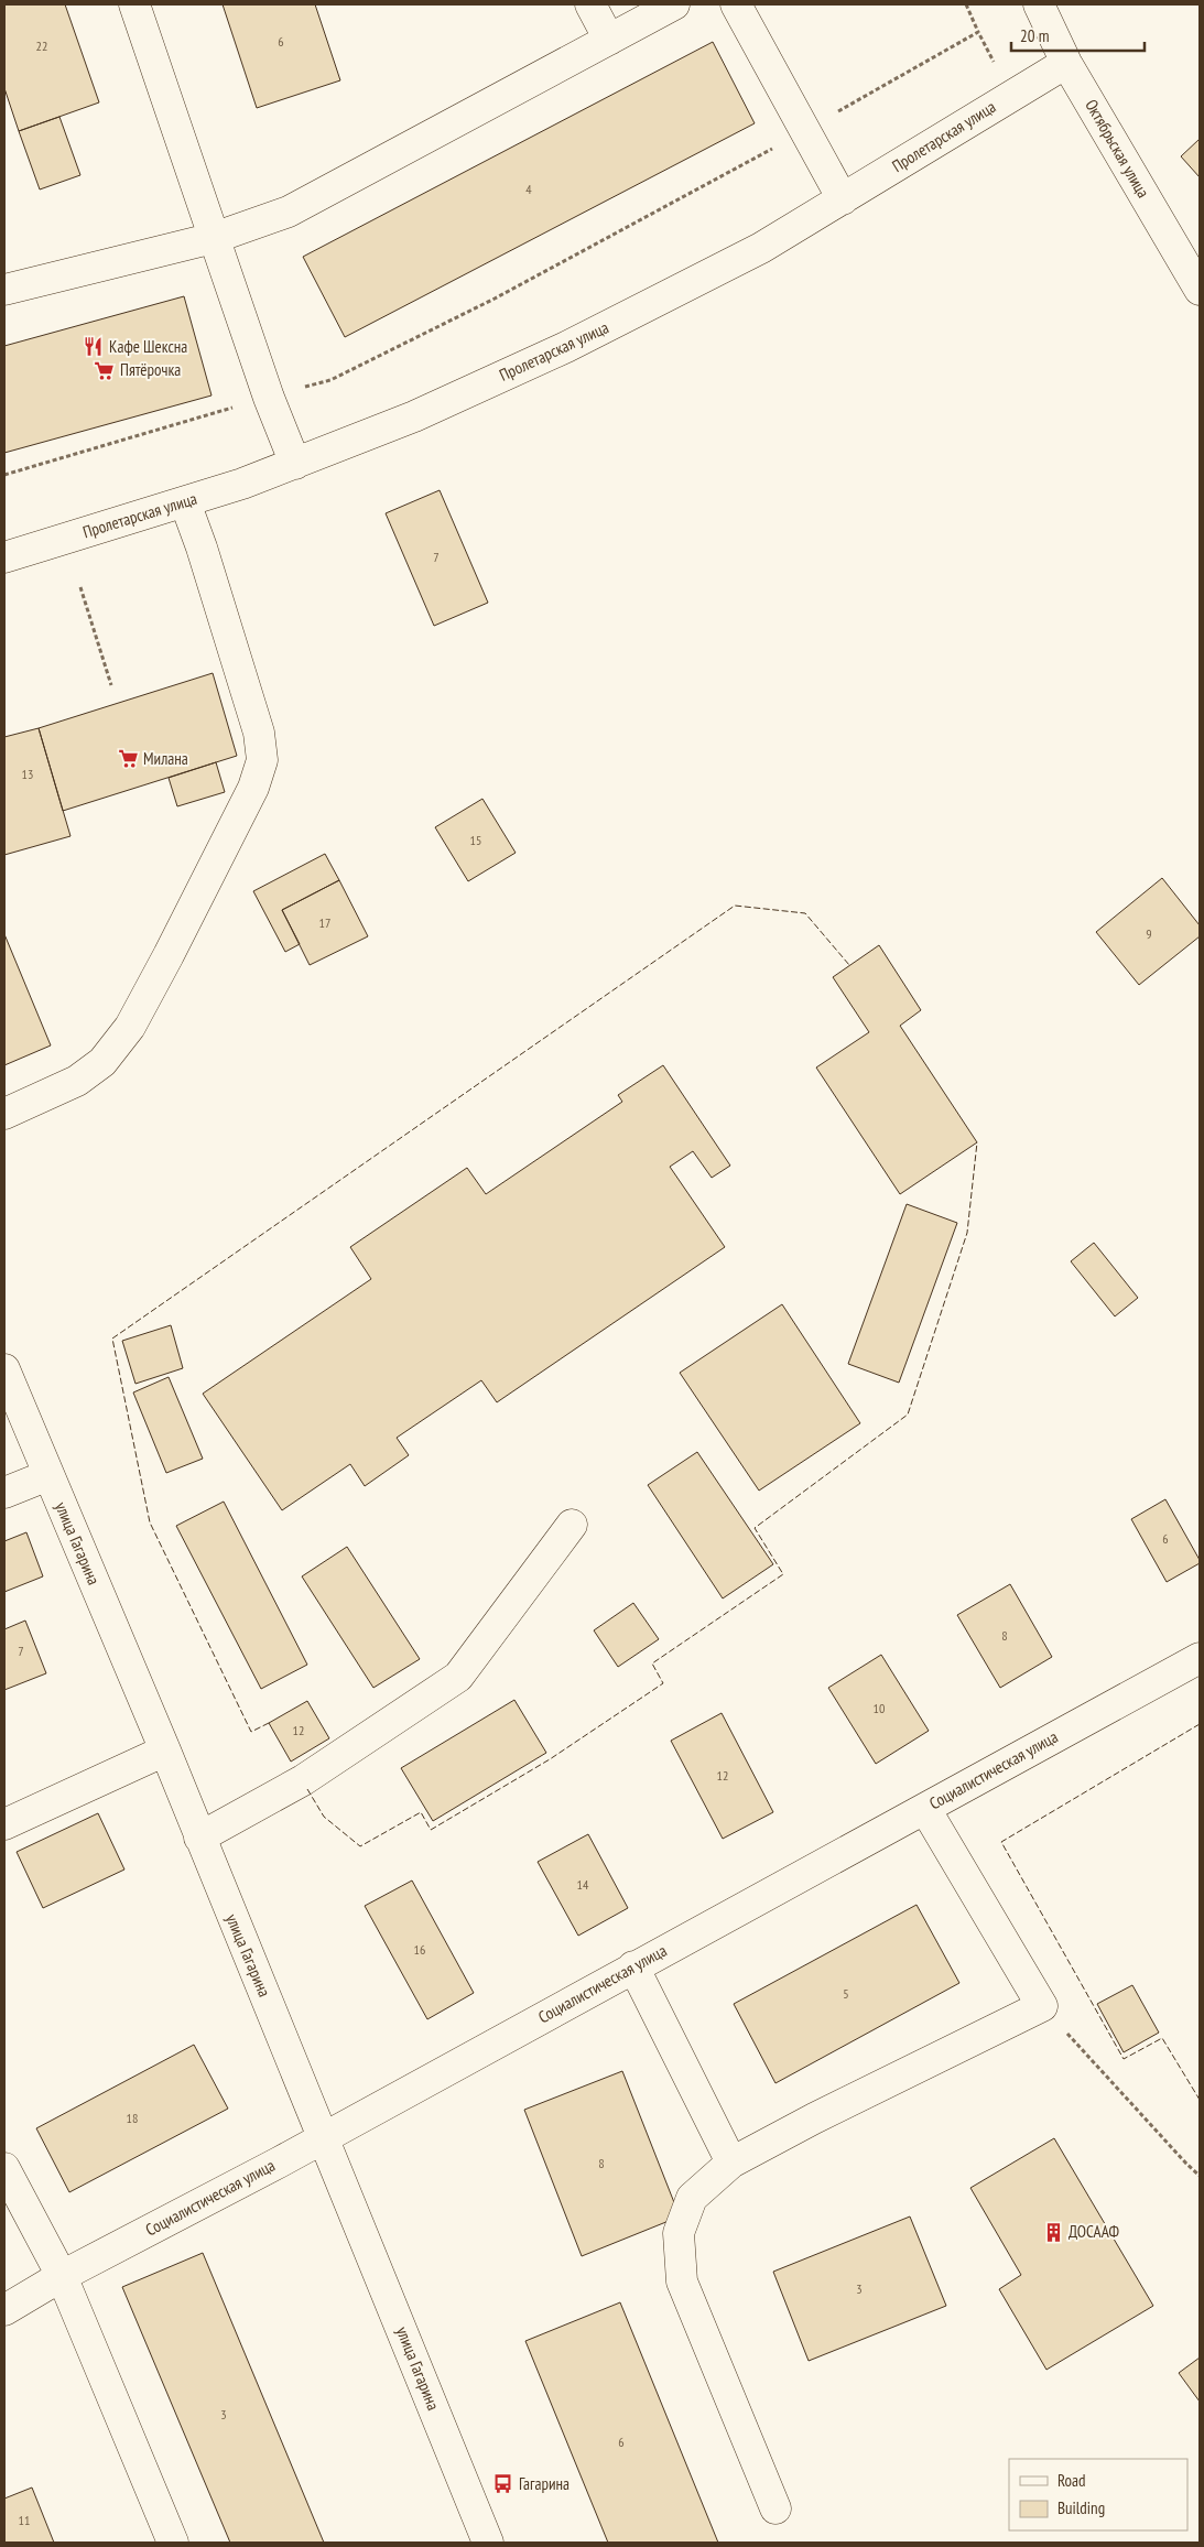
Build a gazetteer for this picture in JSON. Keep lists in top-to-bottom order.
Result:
{
  "streets": {
    "street": [
      "Пролетарская улица",
      "Октябрьская улица",
      "улица Гагарина",
      "Социалистическая улица"
    ]
  },
  "crossings": [
    ["Пролетарская улица", "Октябрьская улица"],
    ["улица Гагарина", "Социалистическая улица"]
  ],
  "places": {
    "restaurant": ["Кафе Шексна"],
    "supermarket": ["Пятёрочка", "Милана"],
    "building": ["ДОСААФ"],
    "bus stop": ["Гагарина"]
  },
  "house_numbers": [
    "6",
    "22",
    "4",
    "7",
    "13",
    "15",
    "17",
    "9",
    "6",
    "8",
    "7",
    "10",
    "12",
    "12",
    "14",
    "16",
    "5",
    "18",
    "8",
    "3",
    "3",
    "6",
    "11"
  ],
  "legend": ["Road", "Building"],
  "scale_bar": "20 m"
}
